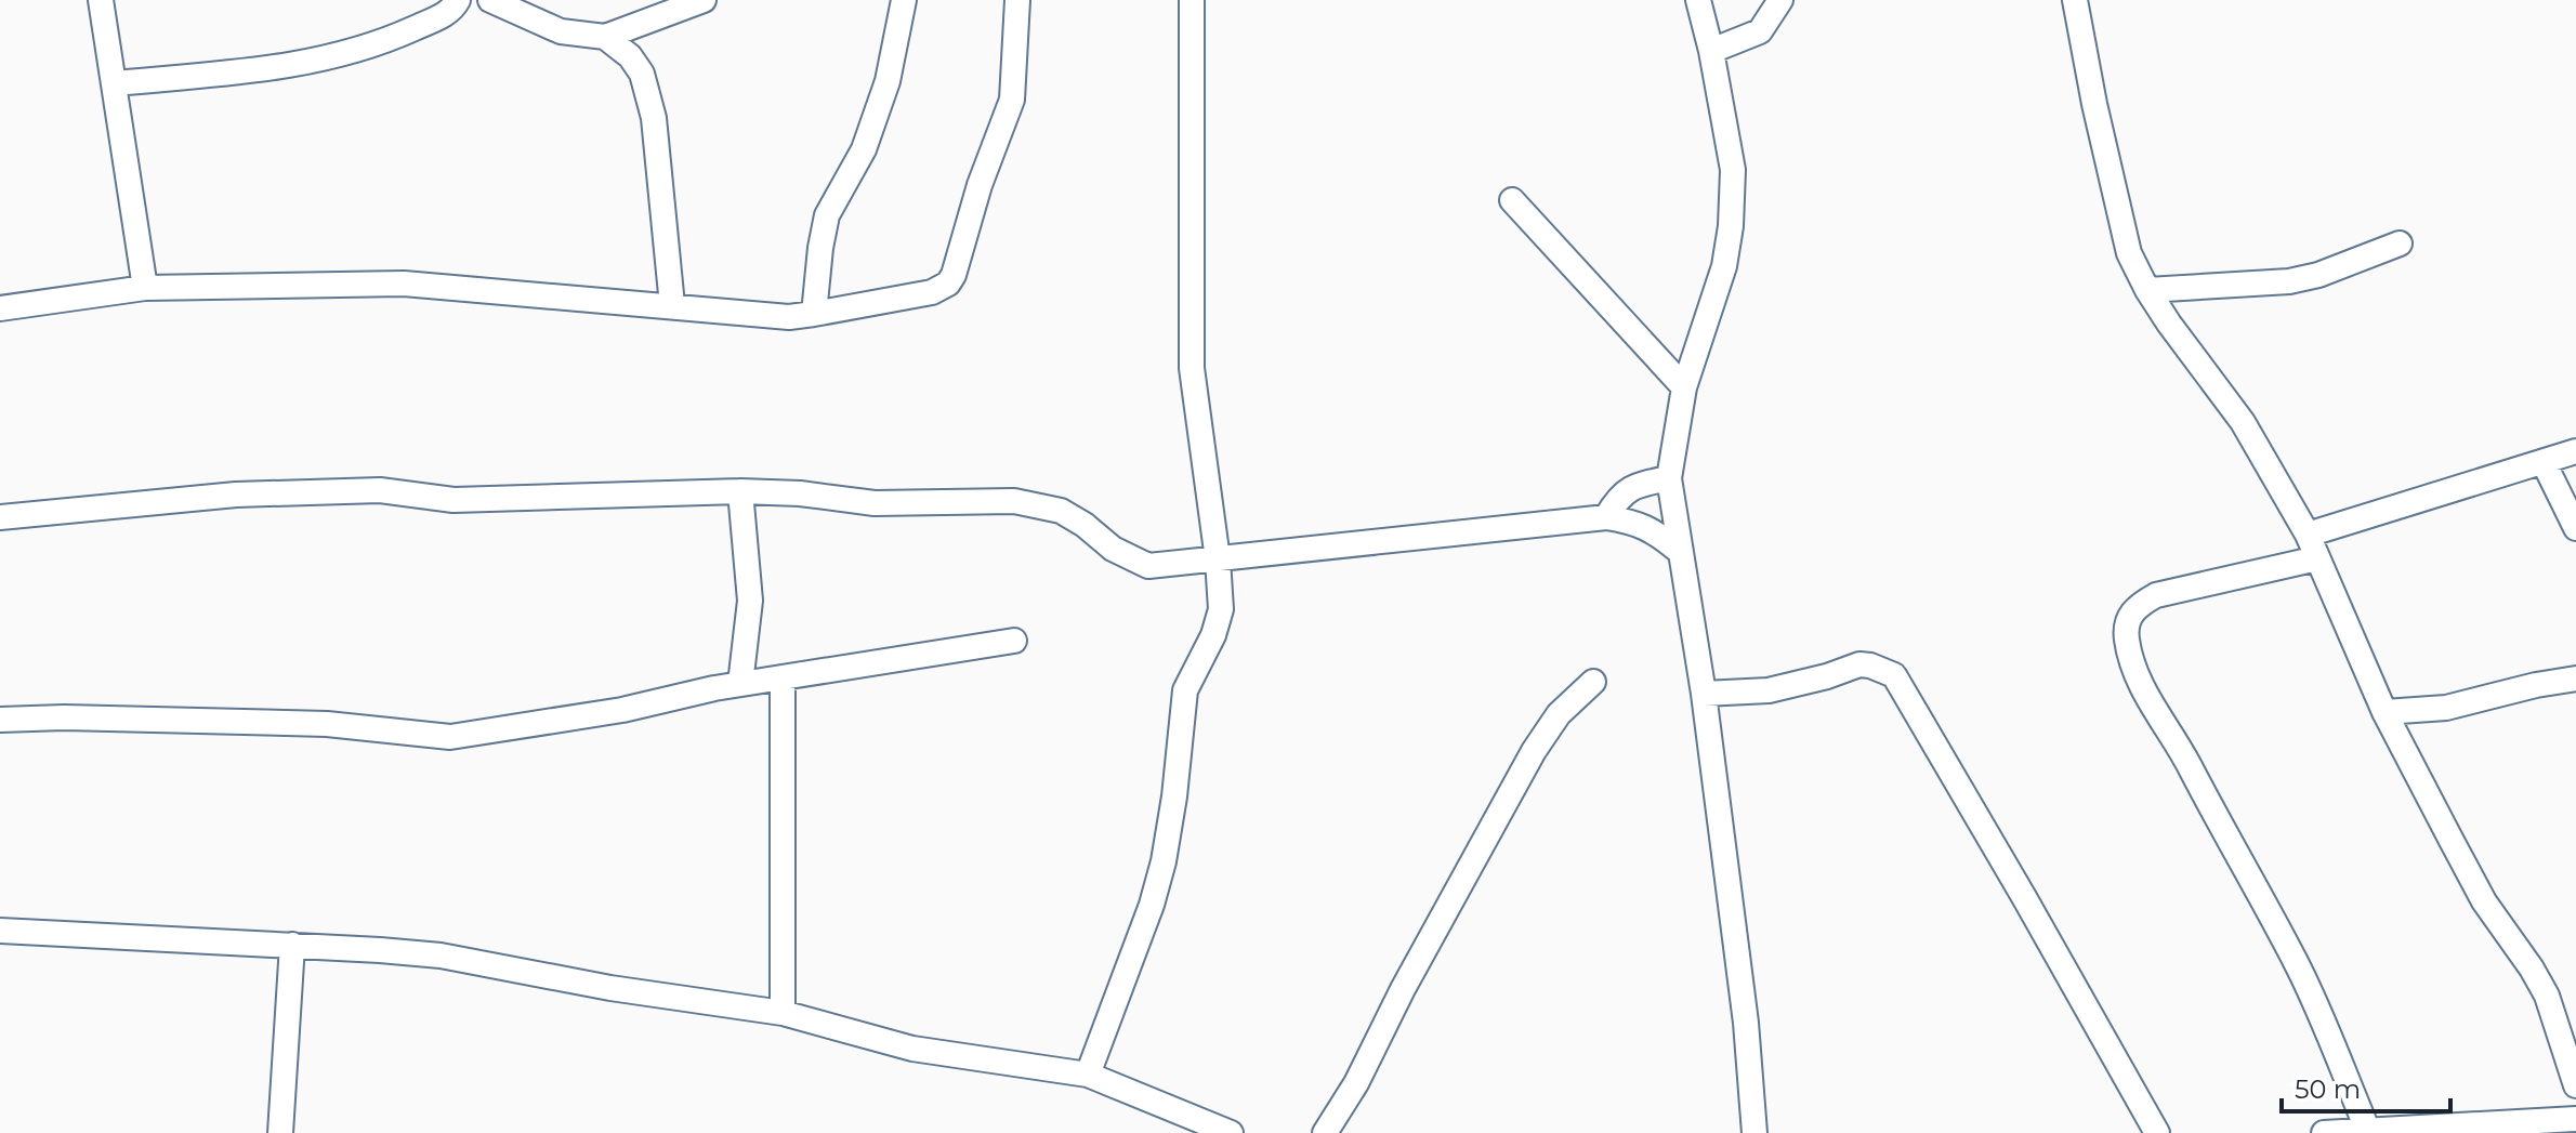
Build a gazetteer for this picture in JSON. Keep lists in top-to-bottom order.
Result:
{
  "scale_bar": "50 m"
}
